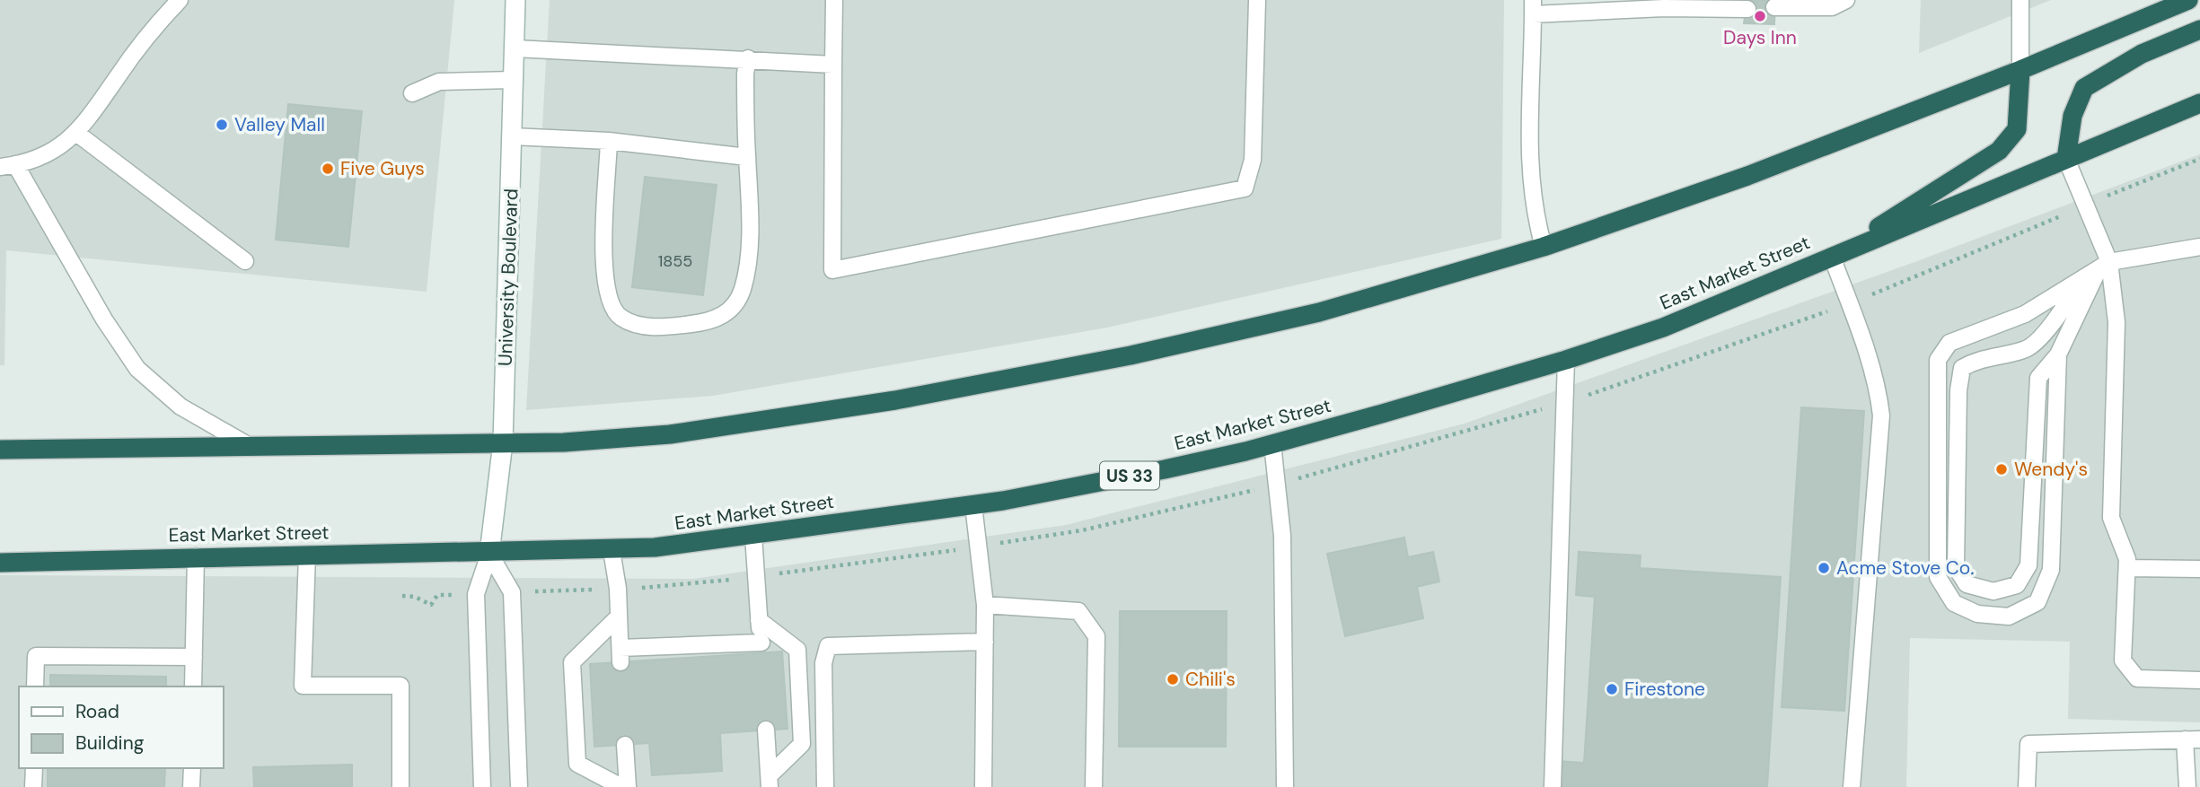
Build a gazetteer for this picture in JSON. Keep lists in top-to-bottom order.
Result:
{
  "streets": {
    "highway": ["East Market Street", "US 33"],
    "main road": ["University Boulevard"]
  },
  "crossings": [
    ["East Market Street", "University Boulevard"]
  ],
  "places": [
    "Days Inn",
    "Valley Mall",
    "Five Guys",
    "Wendy's",
    "Acme Stove Co.",
    "Chili's",
    "Firestone"
  ],
  "house_numbers": ["1855"],
  "legend": ["Road", "Building"]
}
